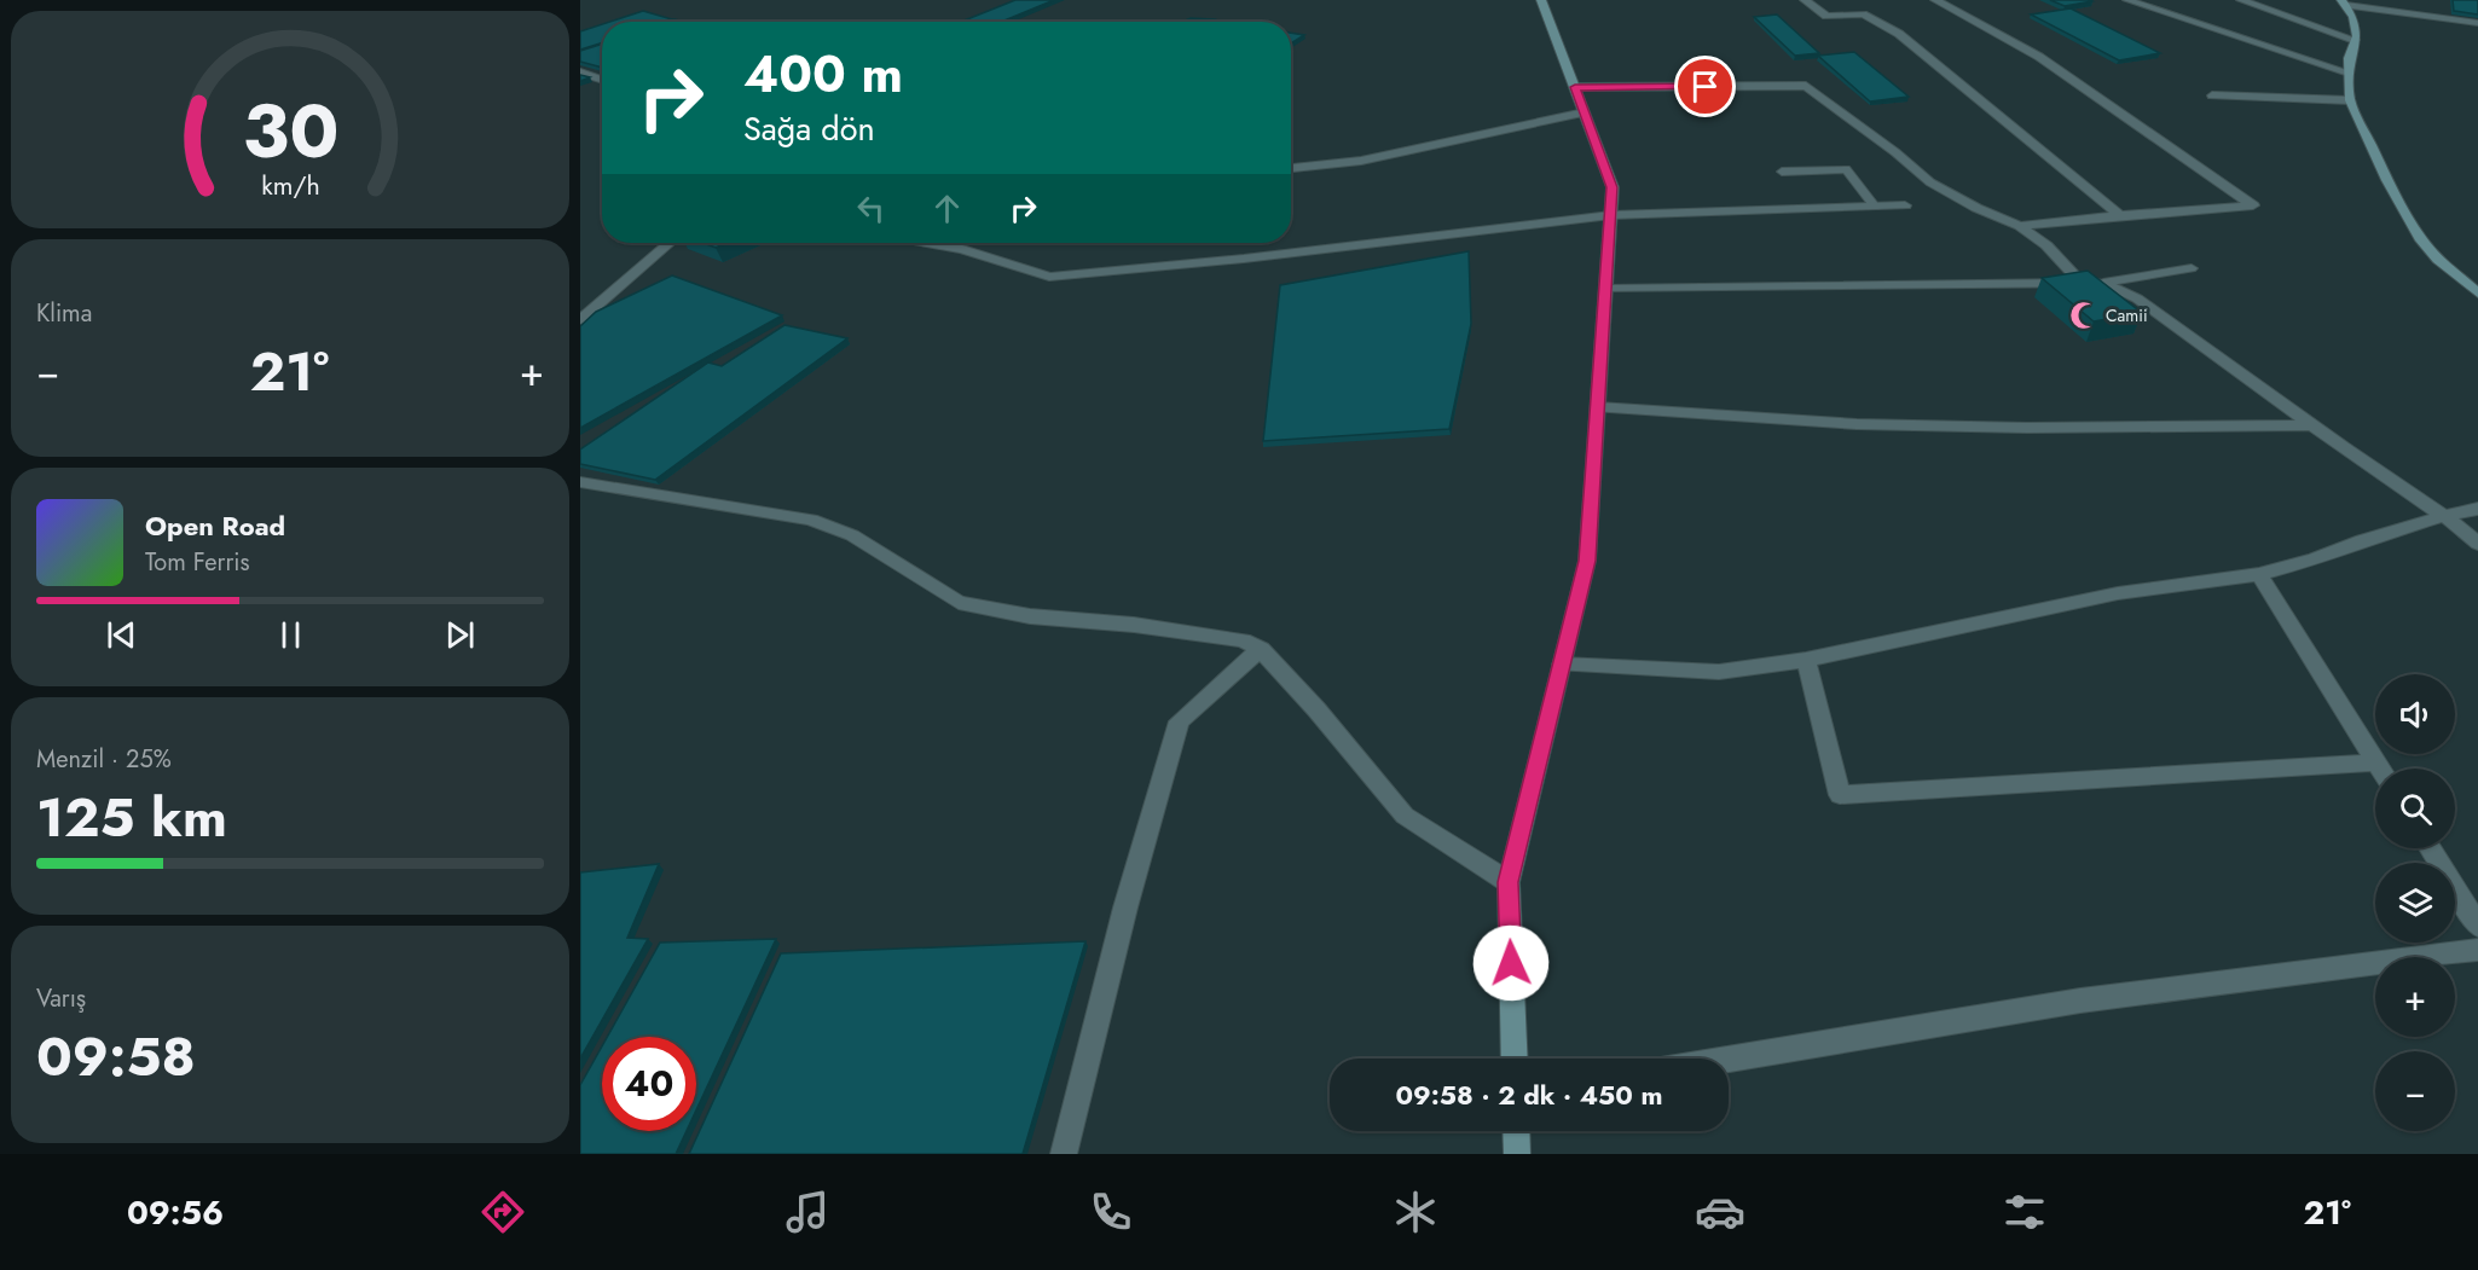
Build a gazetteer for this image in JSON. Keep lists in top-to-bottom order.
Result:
{
  "places": {
    "mosque": ["Camii"]
  },
  "page": {
    "turn": ["400 m", "Sağa dön"],
    "tile": [
      "Klima",
      ["Menzil · 25%", "125 km"],
      ["Varış", "09:58"]
    ],
    "heat": ["−", "21°", "+"],
    "song": ["Open Road", "Tom Ferris"],
    "map_buttons": ["+", "−"],
    "limit": "40",
    "trip": "09:58 · 2 dk · 450 m",
    "tabs": ["09:56", "21°"],
    "gauge": ["30", "km/h"]
  }
}
